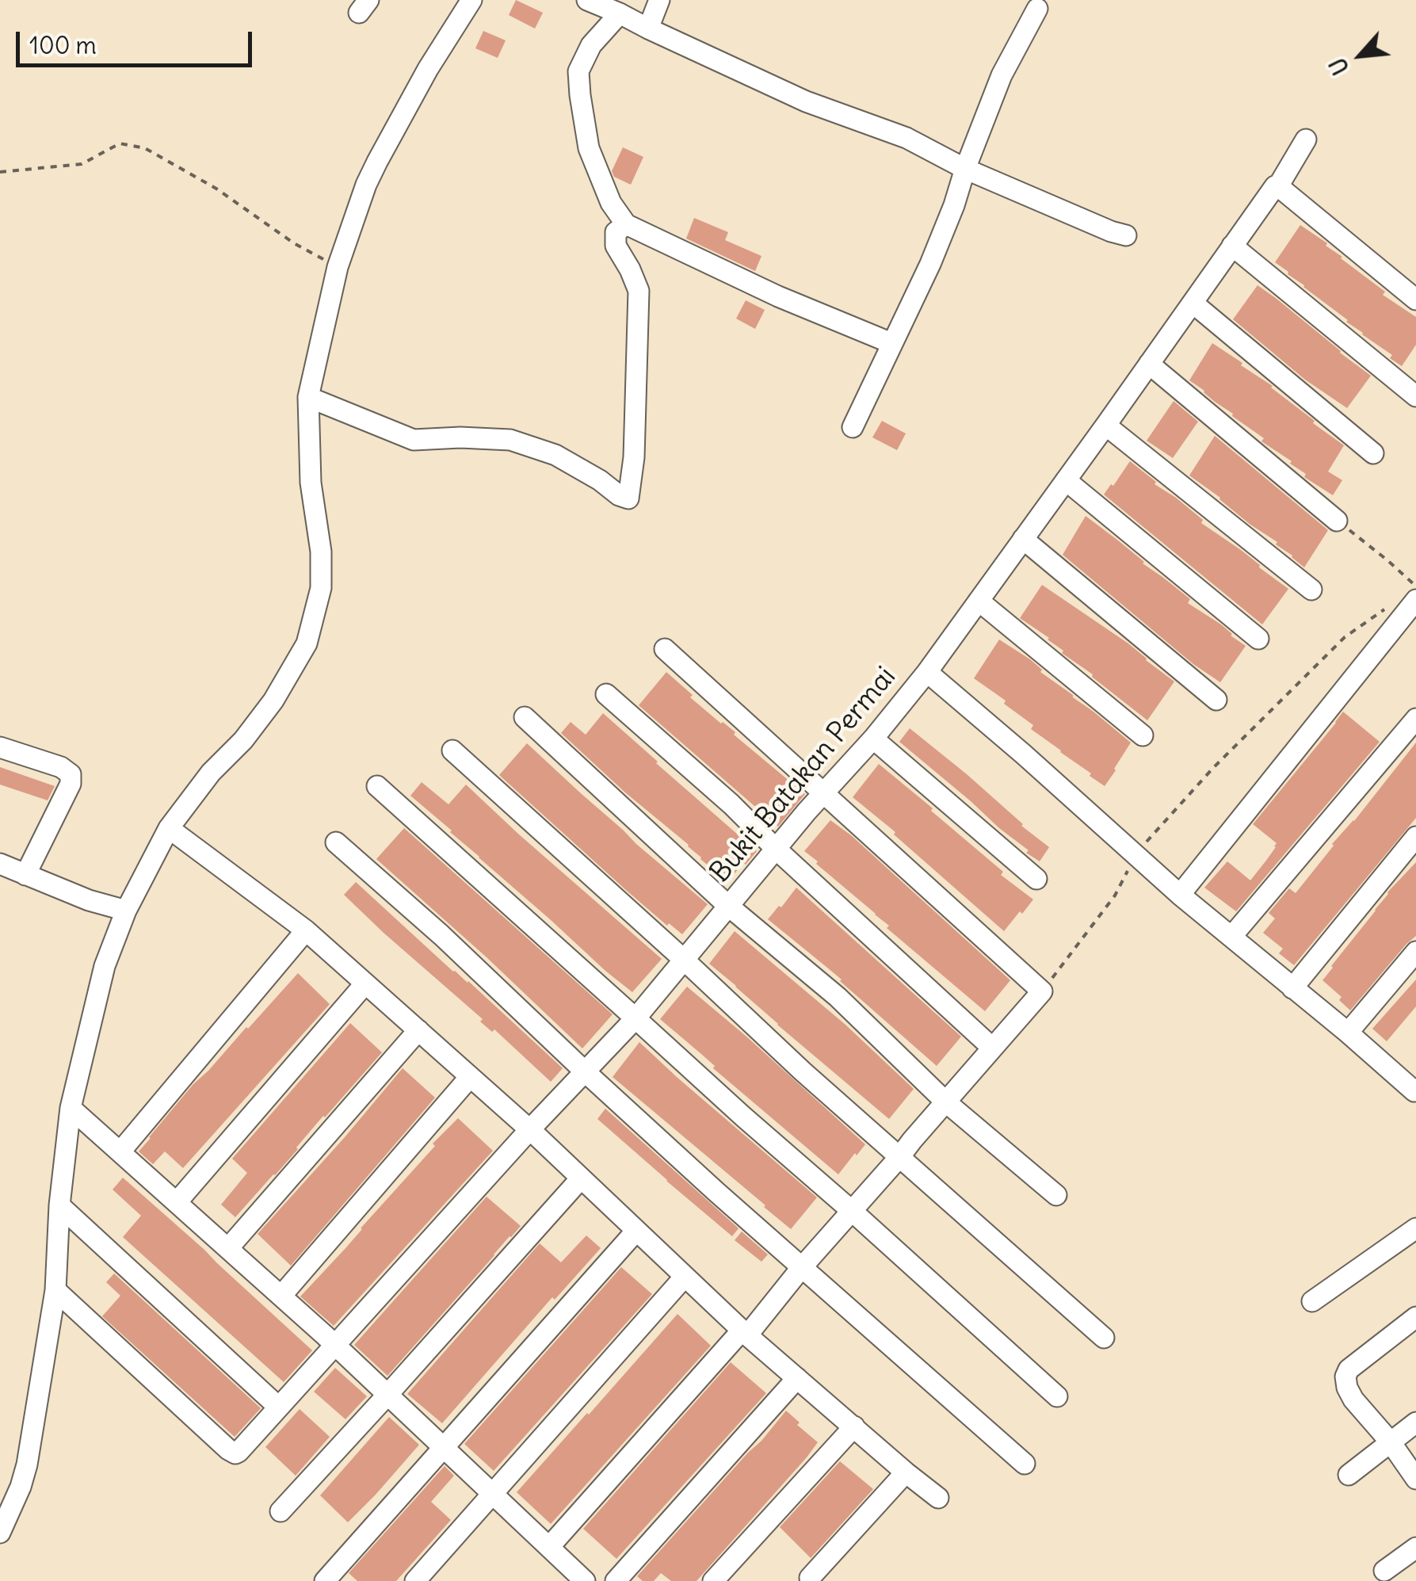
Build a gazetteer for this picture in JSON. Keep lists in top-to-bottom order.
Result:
{
  "streets": {
    "street": ["Bukit Batakan Permai"]
  },
  "scale_bar": "100 m",
  "north": "bottom left"
}
